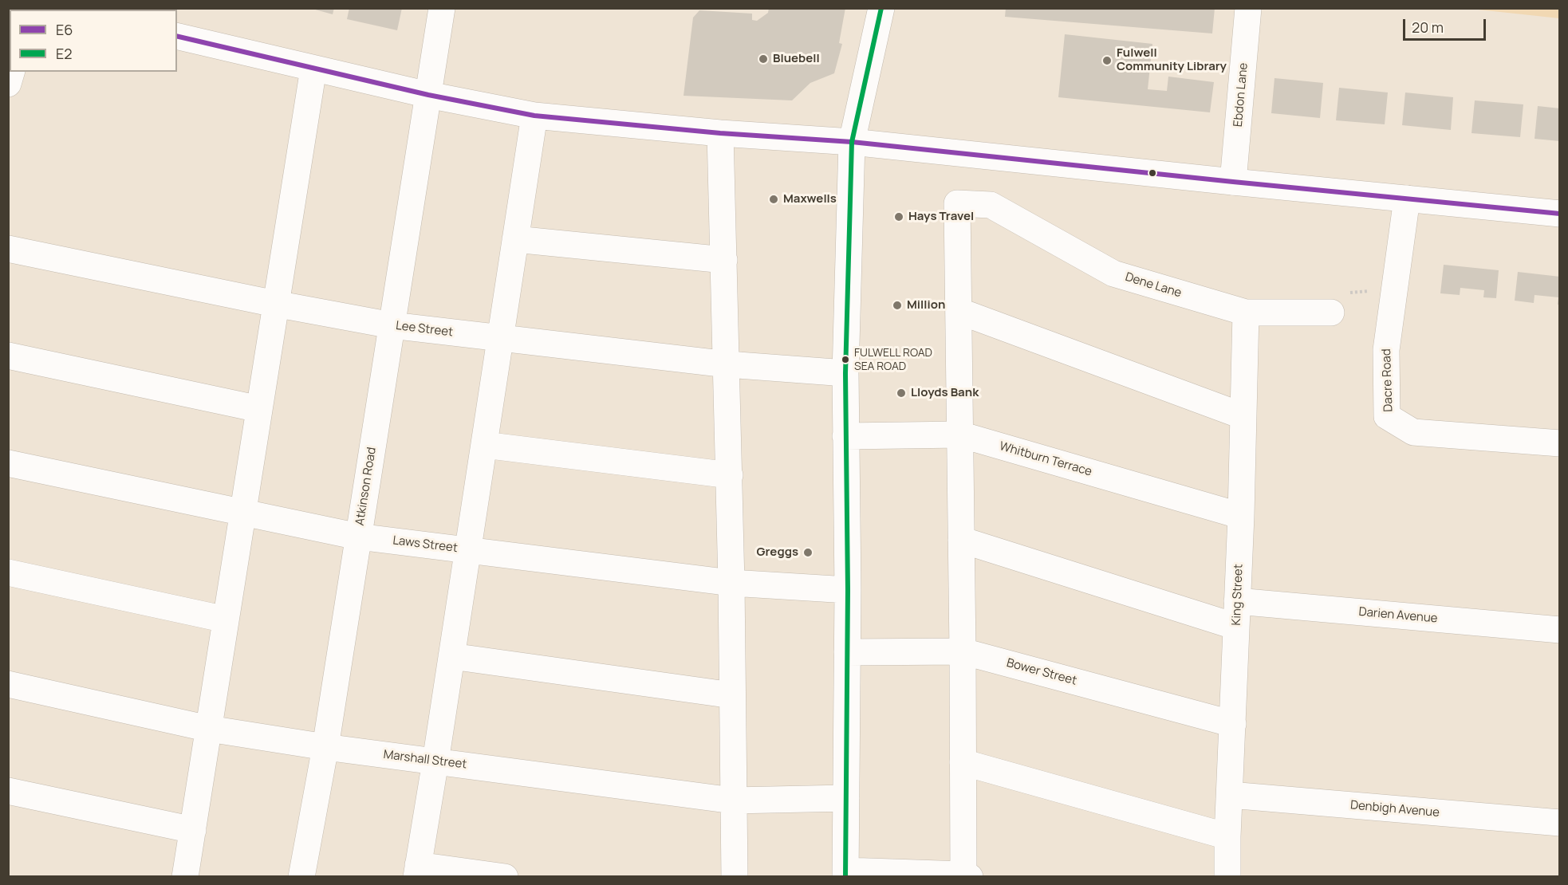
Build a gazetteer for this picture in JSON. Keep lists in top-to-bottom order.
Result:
{
  "streets": {
    "street": [
      "Ebdon Lane",
      "Dene Lane",
      "Lee Street",
      "Dacre Road",
      "Whitburn Terrace",
      "Atkinson Road",
      "Laws Street",
      "King Street",
      "Darien Avenue",
      "Bower Street",
      "Marshall Street",
      "Denbigh Avenue"
    ]
  },
  "crossings": [
    ["Dene Lane", "King Street"],
    ["Lee Street", "Atkinson Road"],
    ["Whitburn Terrace", "King Street"],
    ["Atkinson Road", "Laws Street"],
    ["Atkinson Road", "Marshall Street"],
    ["King Street", "Darien Avenue"],
    ["King Street", "Bower Street"],
    ["King Street", "Denbigh Avenue"]
  ],
  "places": [
    "Bluebell",
    "Fulwell Community Library",
    "Maxwells",
    "Hays Travel",
    "Million",
    "FULWELL ROAD SEA ROAD",
    "Lloyds Bank",
    "Greggs"
  ],
  "lines": ["transit line E2", "transit line E6"],
  "legend": ["E6", "E2"],
  "scale_bar": "20 m"
}
